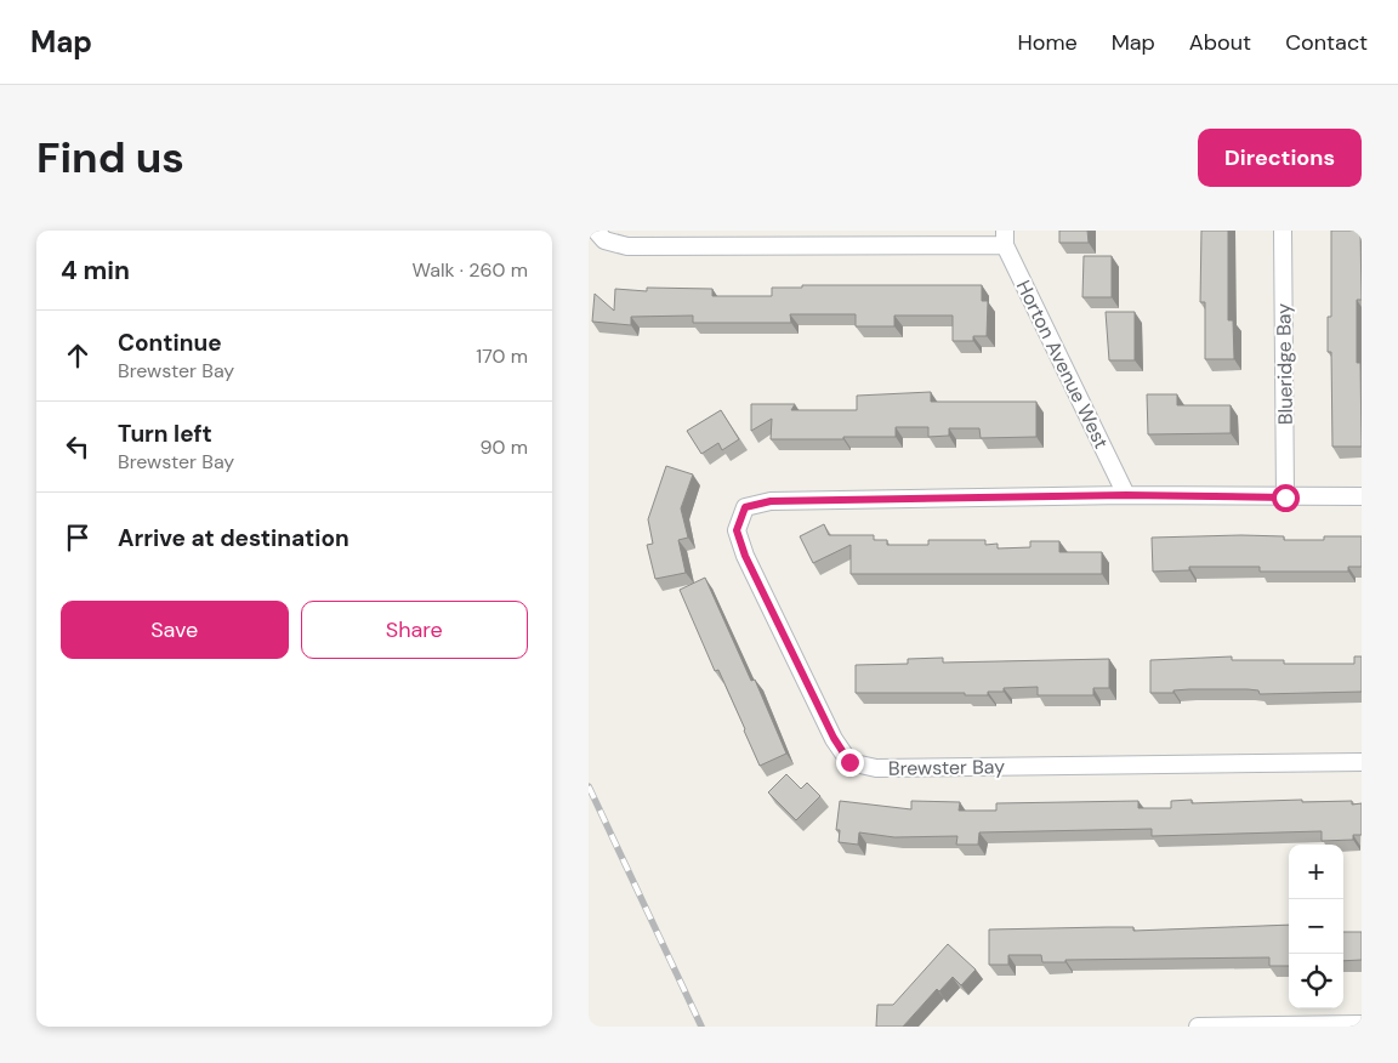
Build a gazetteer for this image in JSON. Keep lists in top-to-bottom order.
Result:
{
  "streets": {
    "street": ["Horton Avenue West", "Blueridge Bay", "Brewster Bay"]
  },
  "crossings": [
    ["Horton Avenue West", "Brewster Bay"],
    ["Blueridge Bay", "Brewster Bay"]
  ],
  "page": {
    "header": "Map",
    "nav": [
      "Home",
      "Map",
      "About",
      "Contact"
    ],
    "buttons": [
      "Directions",
      ["Save", "Share"]
    ],
    "title": "Find us",
    "heading": ["4 min", "Walk · 260 m"],
    "list": [
      ["Continue", "Brewster Bay", "170 m"],
      ["Turn left", "Brewster Bay", "90 m"],
      "Arrive at destination"
    ],
    "map_buttons": ["+", "−"]
  }
}
